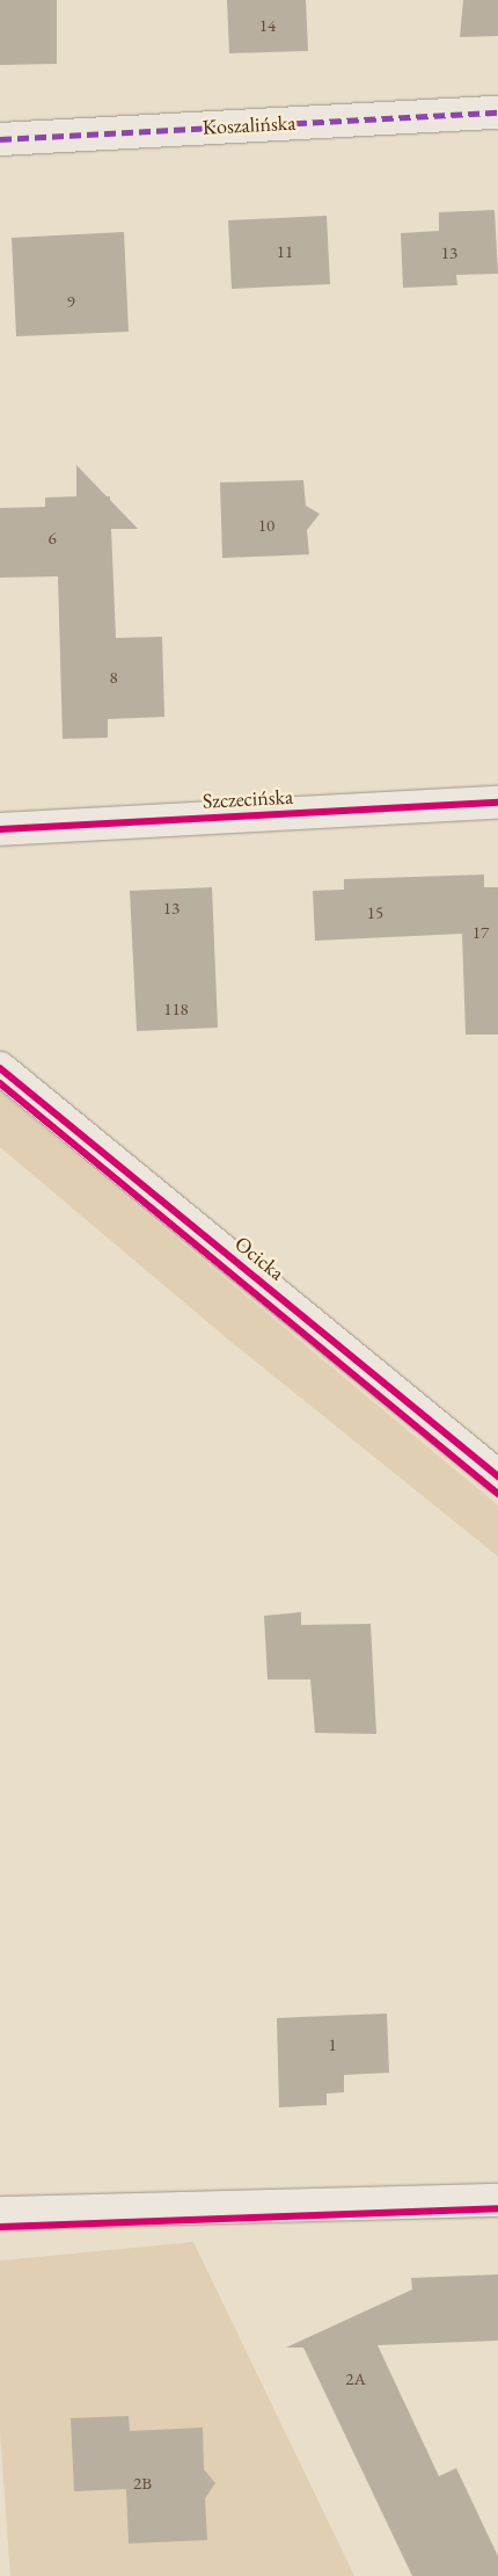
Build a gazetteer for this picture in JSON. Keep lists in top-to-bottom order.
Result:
{
  "streets": {
    "street": ["Koszalińska", "Szczecińska", "Ocicka"]
  },
  "house_numbers": [
    "14",
    "11",
    "13",
    "9",
    "10",
    "6",
    "8",
    "13",
    "15",
    "17",
    "118",
    "1",
    "2A",
    "2B"
  ]
}
